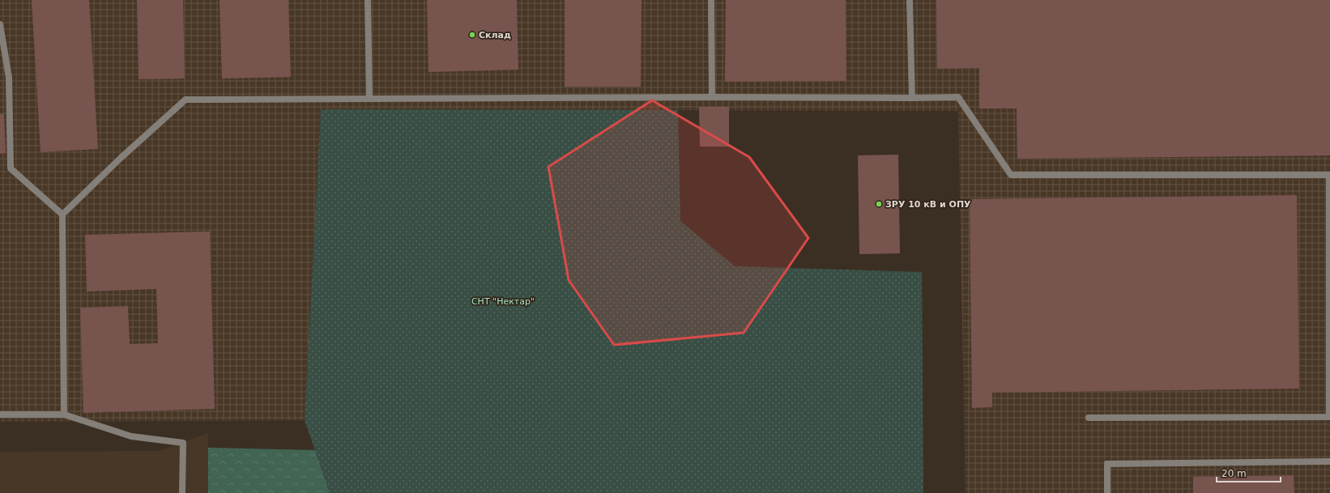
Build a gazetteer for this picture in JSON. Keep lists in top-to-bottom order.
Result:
{
  "parks": ["СНТ \"Нектар\""],
  "places": ["Склад", "ЗРУ 10 кВ и ОПУ"],
  "scale_bar": "20 m"
}
